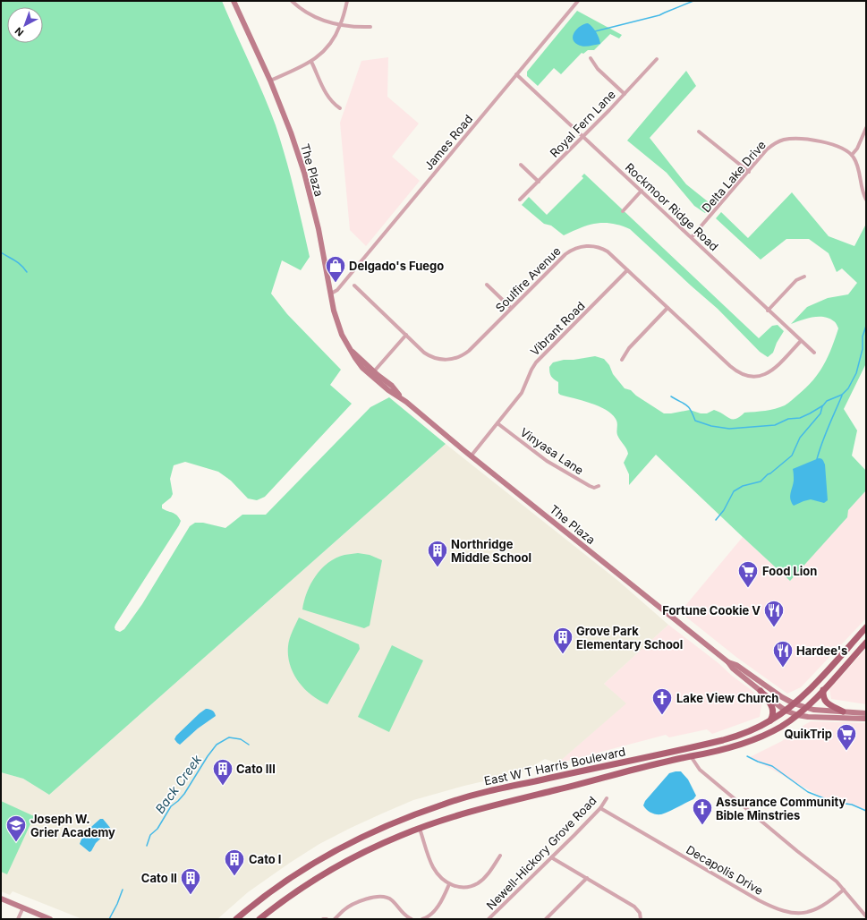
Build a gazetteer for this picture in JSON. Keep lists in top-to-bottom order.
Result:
{
  "streets": {
    "main road": ["East W T Harris Boulevard"],
    "street": [
      "Royal Fern Lane",
      "James Road",
      "The Plaza",
      "Delta Lake Drive",
      "Rockmoor Ridge Road",
      "Soulfire Avenue",
      "Vibrant Road",
      "Vinyasa Lane",
      "Newell-Hickory Grove Road",
      "Decapolis Drive"
    ]
  },
  "crossings": [
    ["Royal Fern Lane", "Rockmoor Ridge Road"],
    ["James Road", "The Plaza"],
    ["James Road", "Rockmoor Ridge Road"],
    ["The Plaza", "Vibrant Road"],
    ["The Plaza", "East W T Harris Boulevard"],
    ["Delta Lake Drive", "Rockmoor Ridge Road"],
    ["Rockmoor Ridge Road", "Soulfire Avenue"],
    ["Soulfire Avenue", "Vibrant Road"],
    ["Vibrant Road", "Vinyasa Lane"],
    ["Newell-Hickory Grove Road", "Decapolis Drive"]
  ],
  "water": ["Back Creek"],
  "places": {
    "shop": ["Delgado's Fuego"],
    "building": [
      "Northridge Middle School",
      "Grove Park Elementary School",
      "Cato III",
      "Cato I",
      "Cato II"
    ],
    "supermarket": ["Food Lion", "QuikTrip"],
    "restaurant": ["Fortune Cookie V", "Hardee's"],
    "church": ["Lake View Church", "Assurance Community Bible Minstries"],
    "school or university": ["Joseph W. Grier Academy"]
  },
  "north": "bottom left"
}
